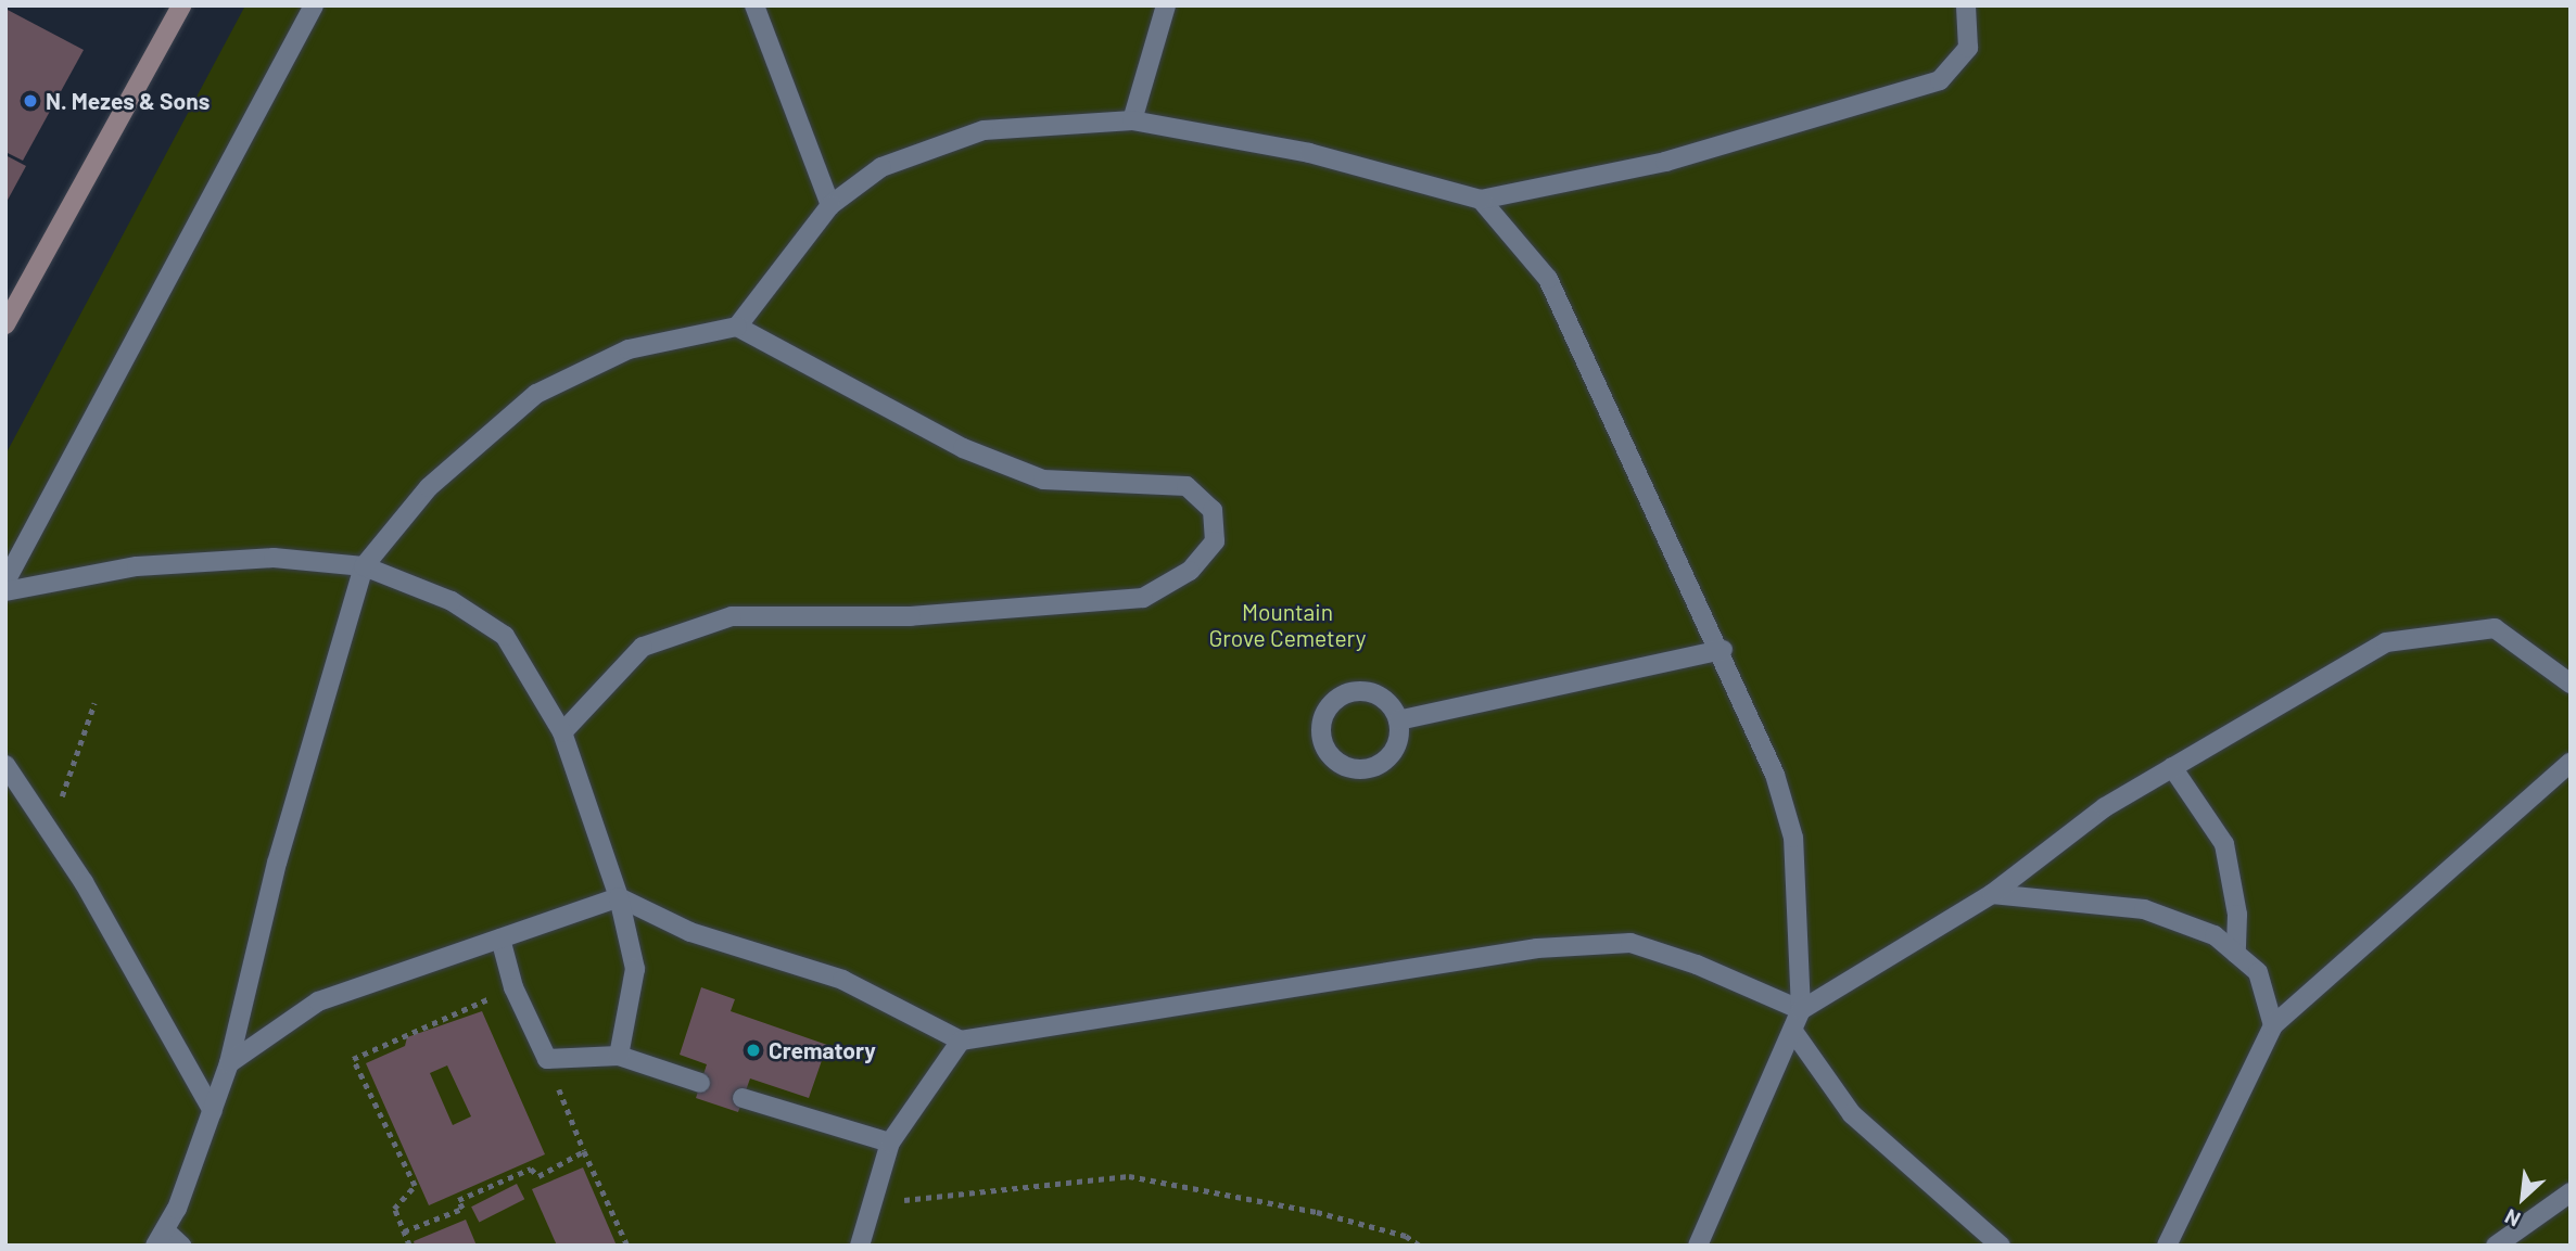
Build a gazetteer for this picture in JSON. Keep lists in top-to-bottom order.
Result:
{
  "parks": ["Mountain Grove Cemetery"],
  "places": ["N. Mezes & Sons", "Crematory"],
  "north": "bottom left"
}
